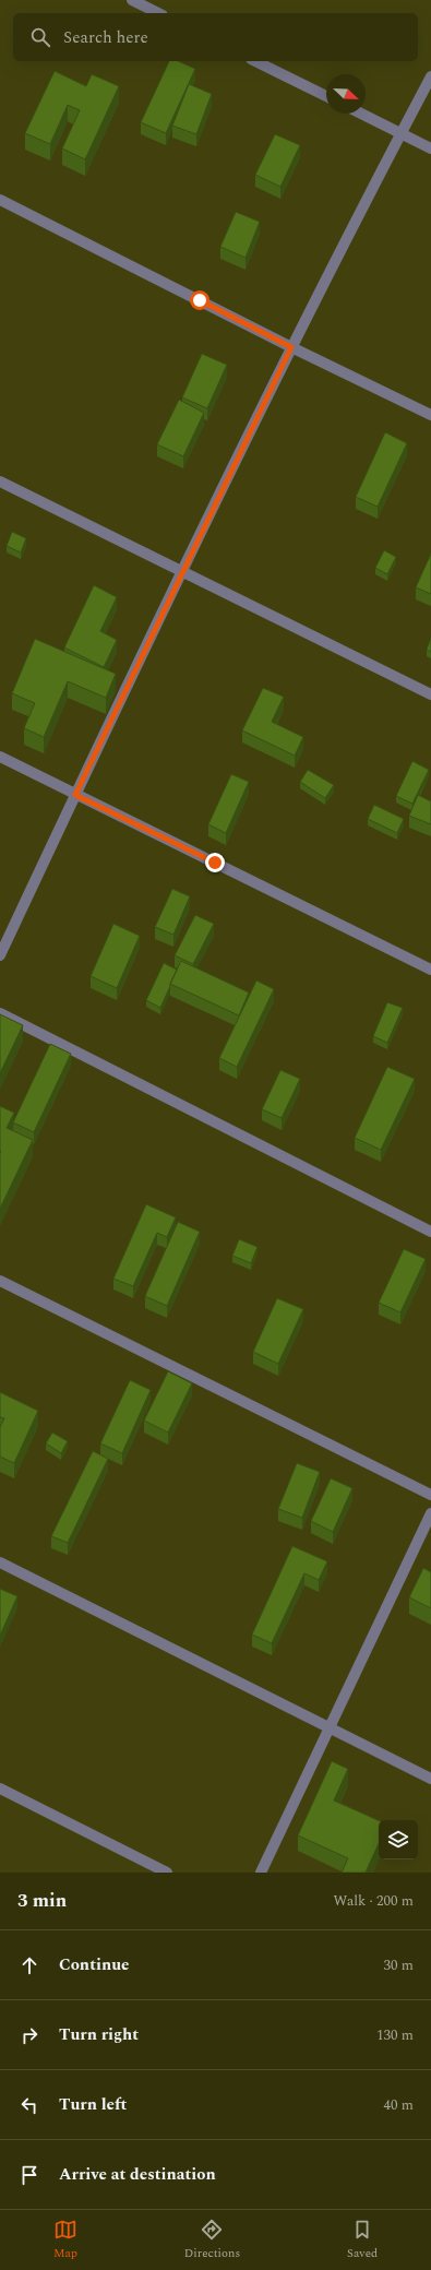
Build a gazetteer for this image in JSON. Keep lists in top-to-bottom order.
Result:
{
  "north": "bottom right",
  "page": {
    "search": "Search here",
    "heading": ["3 min", "Walk · 200 m"],
    "list": [
      ["Continue", "30 m"],
      ["Turn right", "130 m"],
      ["Turn left", "40 m"],
      "Arrive at destination"
    ],
    "nav": ["Map", "Directions", "Saved"]
  }
}
